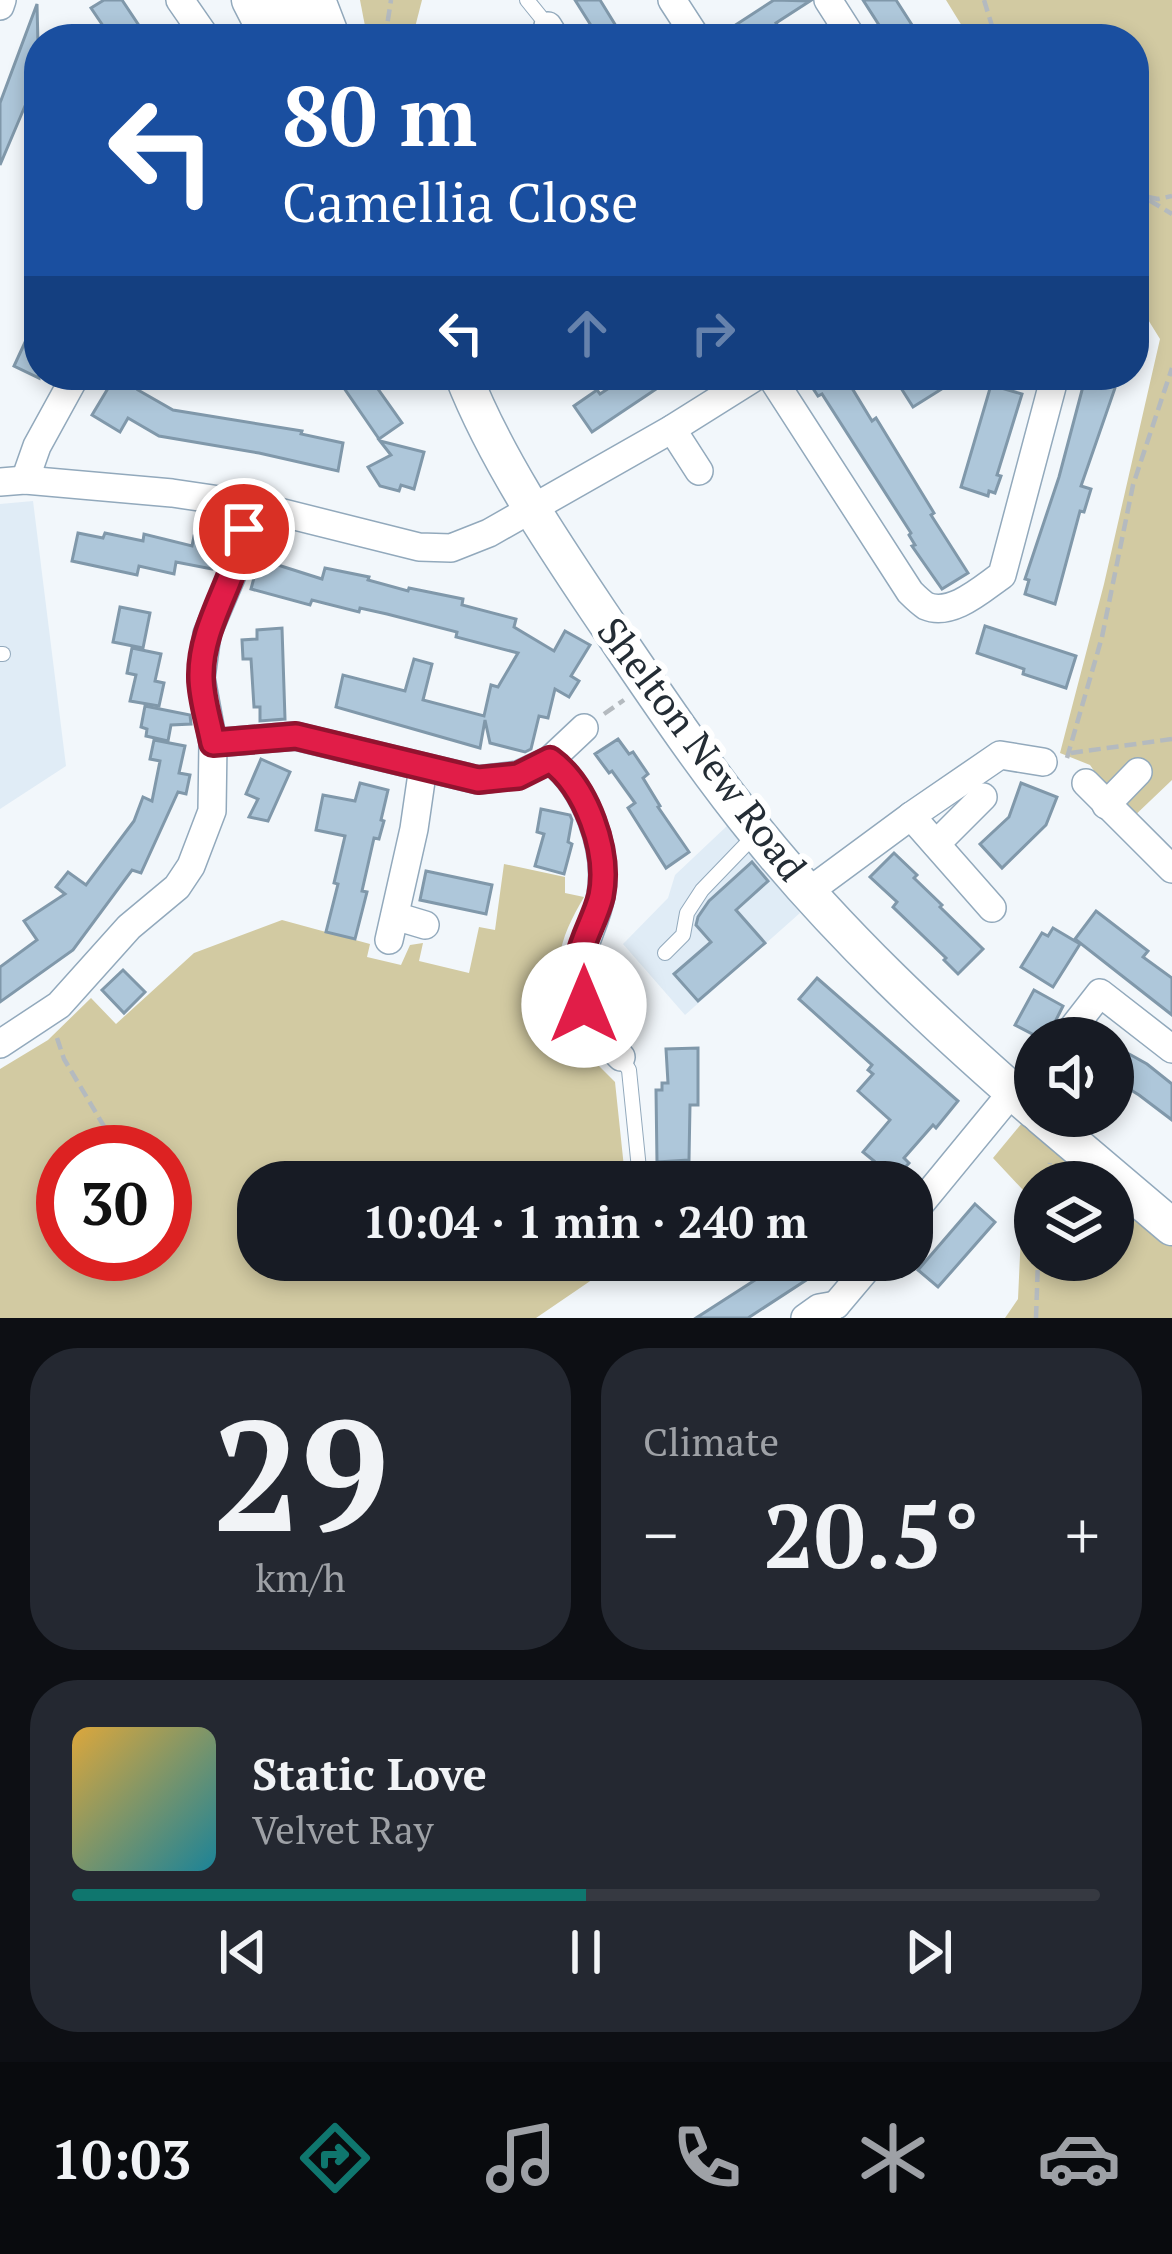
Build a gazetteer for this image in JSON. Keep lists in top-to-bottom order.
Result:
{
  "streets": {
    "main road": ["Shelton New Road"]
  },
  "page": {
    "turn": ["80 m", "Camellia Close"],
    "limit": "30",
    "trip": "10:04 · 1 min · 240 m",
    "tile": [
      ["29", "km/h"],
      "Climate"
    ],
    "heat": ["−", "20.5°", "+"],
    "song": ["Static Love", "Velvet Ray"],
    "tabs": "10:03"
  }
}
